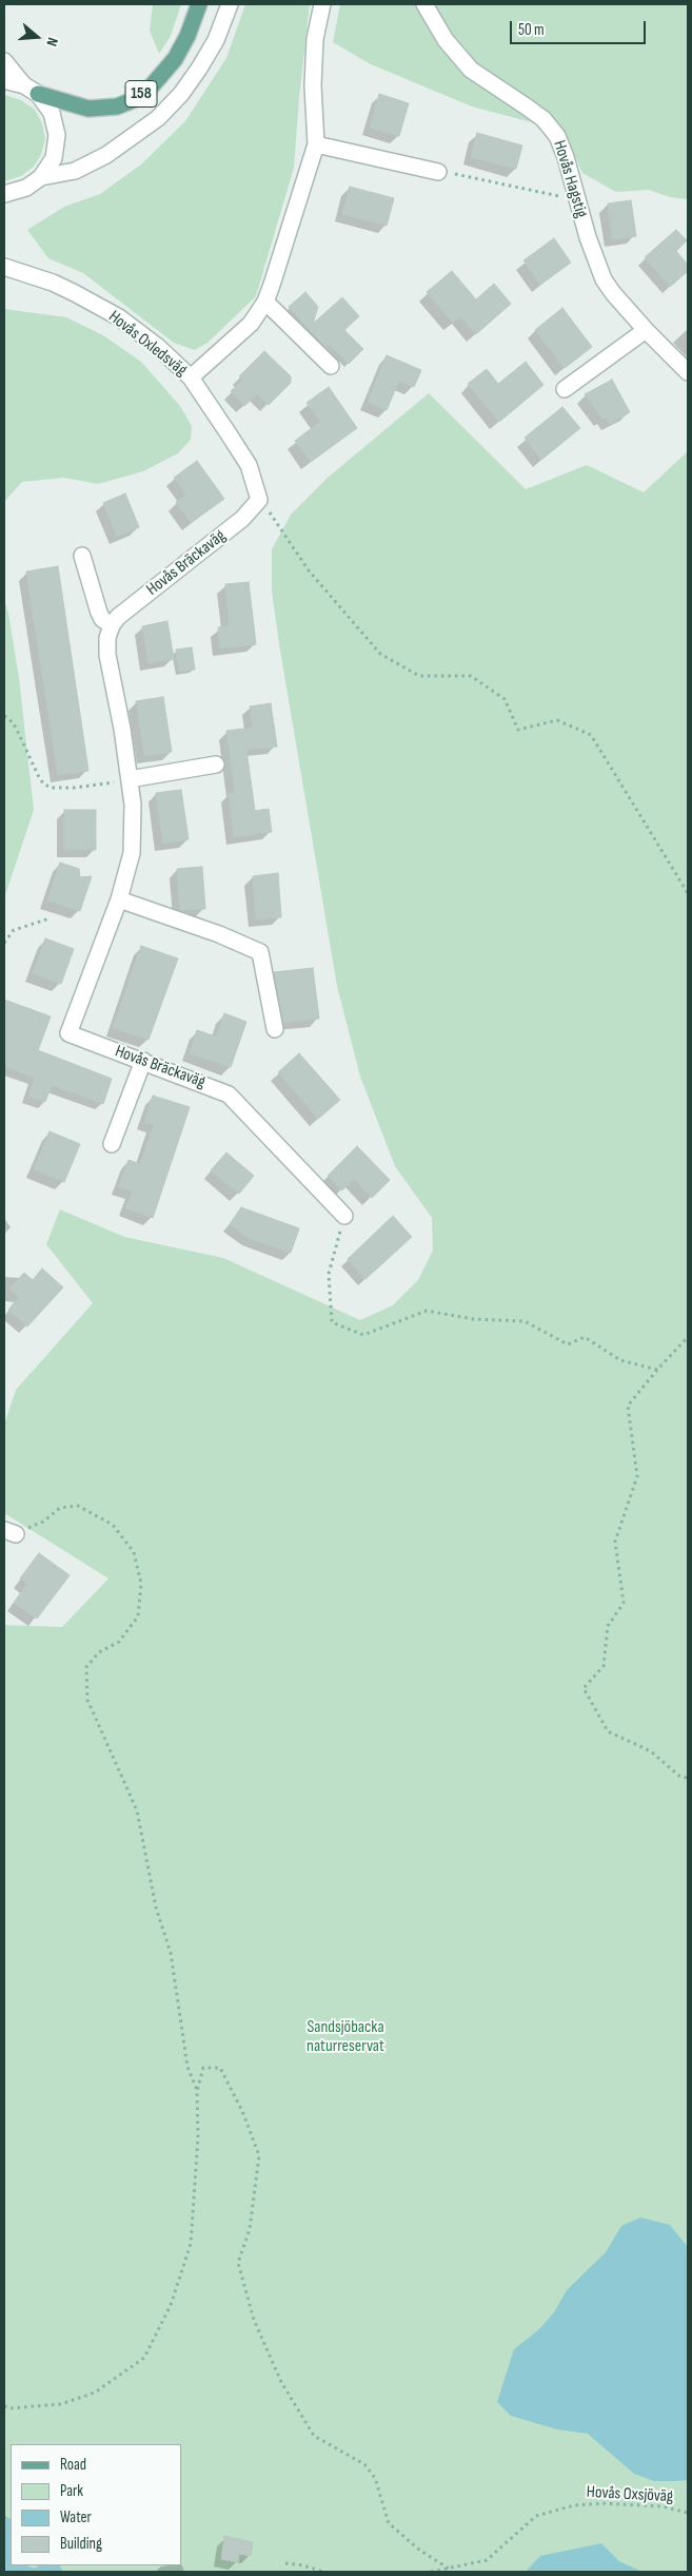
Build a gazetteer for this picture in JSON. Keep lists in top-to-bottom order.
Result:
{
  "streets": {
    "main road": ["158"],
    "street": ["Hovås Hagstig", "Hovås Oxledsväg", "Hovås Bräckaväg"],
    "path": ["Hovås Oxsjöväg"]
  },
  "crossings": [
    ["Hovås Oxledsväg", "Hovås Bräckaväg"]
  ],
  "parks": ["Sandsjöbacka naturreservat"],
  "legend": [
    "Road",
    "Park",
    "Water",
    "Building"
  ],
  "scale_bar": "50 m",
  "north": "right"
}
